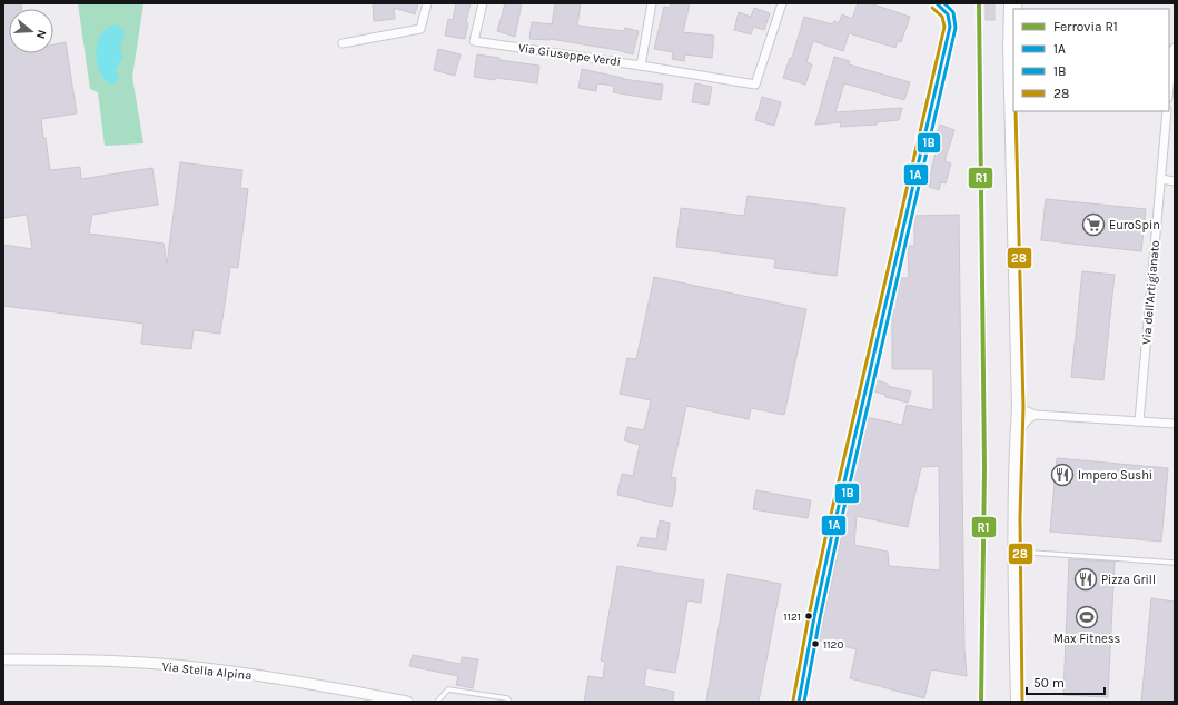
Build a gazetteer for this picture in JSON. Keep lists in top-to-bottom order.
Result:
{
  "streets": {
    "street": ["Via Giuseppe Verdi", "Via dell'Artigianato", "Via Stella Alpina"]
  },
  "places": {
    "supermarket": ["EuroSpin"],
    "restaurant": ["Impero Sushi", "Pizza Grill"],
    "other": ["1121", "1120"],
    "sports": ["Max Fitness"]
  },
  "lines": [
    "rail line R1",
    "transit line 1A",
    "transit line 1B",
    "transit line 28"
  ],
  "legend": [
    "Ferrovia R1",
    "1A",
    "1B",
    "28"
  ],
  "scale_bar": "50 m",
  "north": "right"
}
